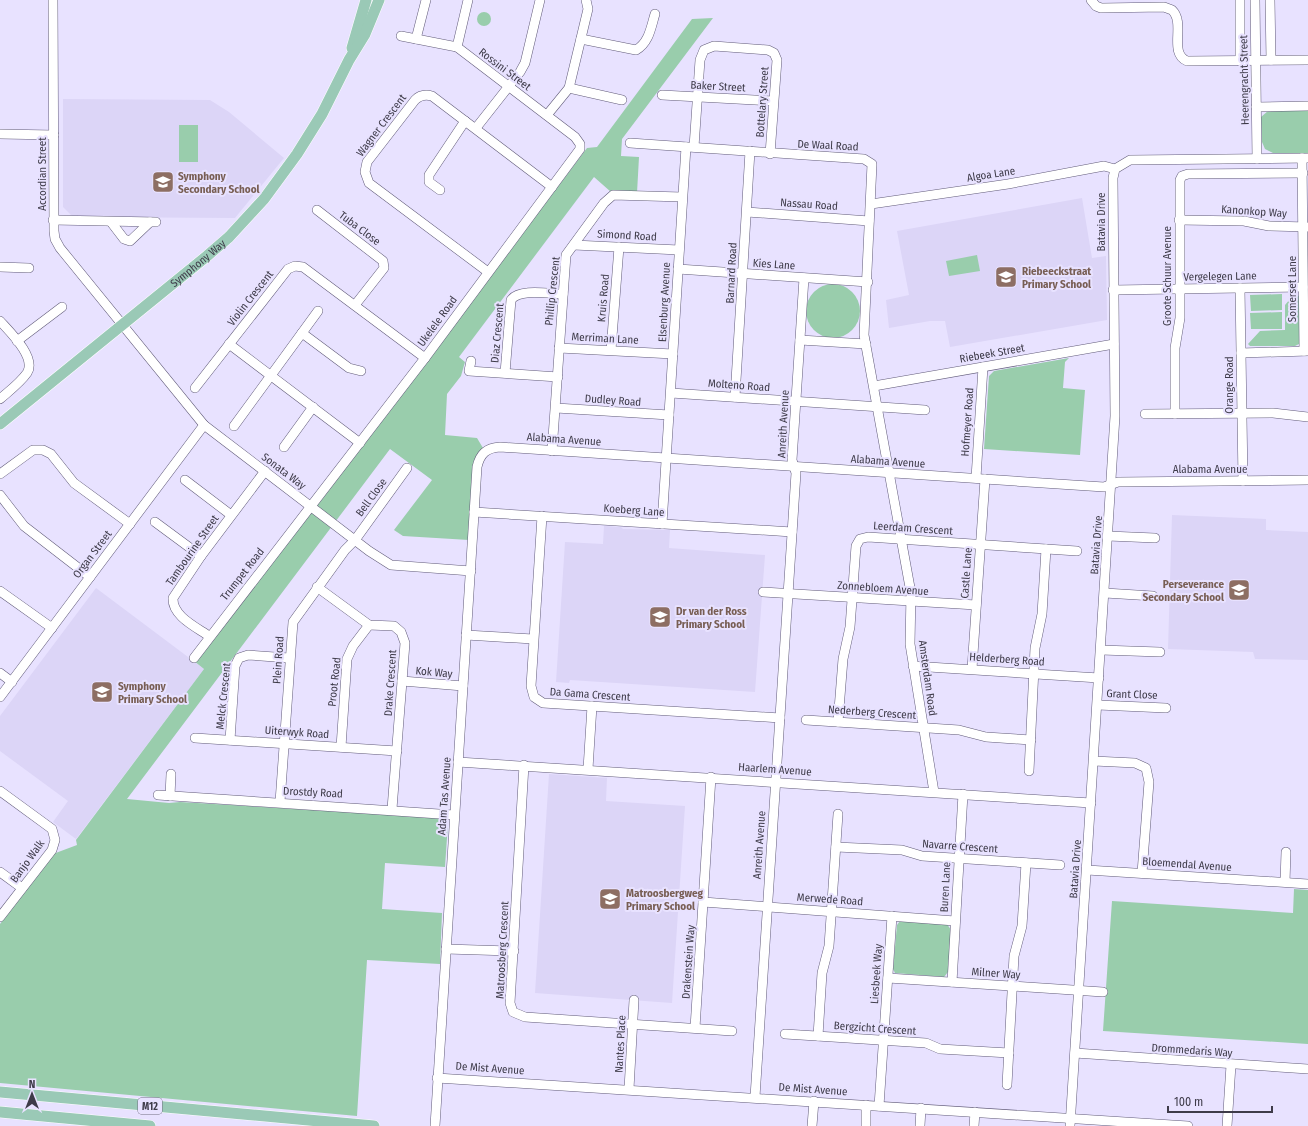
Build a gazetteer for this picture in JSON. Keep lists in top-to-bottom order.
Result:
{
  "streets": {
    "main road": ["Symphony Way", "M12"],
    "street": [
      "Rossini Street",
      "Heerengracht Street",
      "Baker Street",
      "Bottelary Street",
      "Wagner Crescent",
      "De Waal Road",
      "Accordian Street",
      "Algoa Lane",
      "Nassau Road",
      "Kanonkop Way",
      "Batavia Drive",
      "Tuba Close",
      "Simond Road",
      "Kies Lane",
      "Barnard Road",
      "Groote Schuur Avenue",
      "Vergelegen Lane",
      "Somerset Lane",
      "Phillip Crescent",
      "Violin Crescent",
      "Kruis Road",
      "Elsenburg Avenue",
      "Ukelele Road",
      "Diaz Crescent",
      "Merriman Lane",
      "Riebeek Street",
      "Molteno Road",
      "Orange Road",
      "Dudley Road",
      "Hofmeyer Road",
      "Anreith Avenue",
      "Alabama Avenue",
      "Sonata Way",
      "Bell Close",
      "Koeberg Lane",
      "Leerdam Crescent",
      "Tambourine Street",
      "Organ Street",
      "Castle Lane",
      "Trumpet Road",
      "Zonnebloem Avenue",
      "Helderberg Road",
      "Plein Road",
      "Kok Way",
      "Amsterdam Road",
      "Proot Road",
      "Drake Crescent",
      "Da Gama Crescent",
      "Grant Close",
      "Melck Crescent",
      "Nederberg Crescent",
      "Uiterwyk Road",
      "Haarlem Avenue",
      "Drostdy Road",
      "Adam Tas Avenue",
      "Navarre Crescent",
      "Banjo Walk",
      "Bloemendal Avenue",
      "Buren Lane",
      "Merwede Road",
      "Matroosberg Crescent",
      "Drakenstein Way",
      "Milner Way",
      "Liesbeek Way",
      "Bergzicht Crescent",
      "Nantes Place",
      "Drommedaris Way",
      "De Mist Avenue"
    ]
  },
  "crossings": [
    ["Rossini Street", "Ukelele Road"],
    ["Baker Street", "Bottelary Street"],
    ["Baker Street", "Elsenburg Avenue"],
    ["Bottelary Street", "De Waal Road"],
    ["Bottelary Street", "Elsenburg Avenue"],
    ["Wagner Crescent", "Ukelele Road"],
    ["De Waal Road", "Algoa Lane"],
    ["De Waal Road", "Nassau Road"],
    ["De Waal Road", "Kies Lane"],
    ["De Waal Road", "Barnard Road"],
    ["De Waal Road", "Elsenburg Avenue"],
    ["De Waal Road", "Riebeek Street"],
    ["De Waal Road", "Amsterdam Road"],
    ["Accordian Street", "Symphony Way"],
    ["Accordian Street", "Sonata Way"],
    ["Algoa Lane", "Batavia Drive"],
    ["Nassau Road", "Barnard Road"],
    ["Kanonkop Way", "Groote Schuur Avenue"],
    ["Kanonkop Way", "Somerset Lane"],
    ["Batavia Drive", "Vergelegen Lane"],
    ["Batavia Drive", "Riebeek Street"],
    ["Batavia Drive", "Alabama Avenue"],
    ["Batavia Drive", "Helderberg Road"],
    ["Batavia Drive", "Grant Close"],
    ["Batavia Drive", "Haarlem Avenue"],
    ["Batavia Drive", "Bloemendal Avenue"],
    ["Batavia Drive", "Milner Way"],
    ["Batavia Drive", "Drommedaris Way"],
    ["Batavia Drive", "De Mist Avenue"],
    ["Tuba Close", "Violin Crescent"],
    ["Simond Road", "Phillip Crescent"],
    ["Simond Road", "Kruis Road"],
    ["Simond Road", "Elsenburg Avenue"],
    ["Symphony Way", "Sonata Way"],
    ["Kies Lane", "Barnard Road"],
    ["Kies Lane", "Elsenburg Avenue"],
    ["Kies Lane", "Anreith Avenue"],
    ["Barnard Road", "Molteno Road"],
    ["Groote Schuur Avenue", "Vergelegen Lane"],
    ["Groote Schuur Avenue", "Somerset Lane"],
    ["Vergelegen Lane", "Somerset Lane"],
    ["Vergelegen Lane", "Orange Road"],
    ["Phillip Crescent", "Elsenburg Avenue"],
    ["Phillip Crescent", "Diaz Crescent"],
    ["Phillip Crescent", "Merriman Lane"],
    ["Phillip Crescent", "Dudley Road"],
    ["Phillip Crescent", "Alabama Avenue"],
    ["Violin Crescent", "Ukelele Road"],
    ["Kruis Road", "Merriman Lane"],
    ["Elsenburg Avenue", "Merriman Lane"],
    ["Elsenburg Avenue", "Molteno Road"],
    ["Elsenburg Avenue", "Dudley Road"],
    ["Elsenburg Avenue", "Alabama Avenue"],
    ["Elsenburg Avenue", "Koeberg Lane"],
    ["Ukelele Road", "Sonata Way"],
    ["Ukelele Road", "Trumpet Road"],
    ["Riebeek Street", "Hofmeyer Road"],
    ["Riebeek Street", "Amsterdam Road"],
    ["Molteno Road", "Anreith Avenue"],
    ["Molteno Road", "Amsterdam Road"],
    ["Orange Road", "Alabama Avenue"],
    ["Hofmeyer Road", "Alabama Avenue"],
    ["Hofmeyer Road", "Castle Lane"],
    ["Anreith Avenue", "Alabama Avenue"],
    ["Anreith Avenue", "Koeberg Lane"],
    ["Anreith Avenue", "Zonnebloem Avenue"],
    ["Anreith Avenue", "Da Gama Crescent"],
    ["Anreith Avenue", "Haarlem Avenue"],
    ["Anreith Avenue", "Merwede Road"],
    ["Anreith Avenue", "De Mist Avenue"],
    ["Alabama Avenue", "Castle Lane"],
    ["Alabama Avenue", "Amsterdam Road"],
    ["Alabama Avenue", "Adam Tas Avenue"],
    ["Sonata Way", "Bell Close"],
    ["Sonata Way", "Tambourine Street"],
    ["Sonata Way", "Organ Street"],
    ["Sonata Way", "Trumpet Road"],
    ["Sonata Way", "Plein Road"],
    ["Sonata Way", "Adam Tas Avenue"],
    ["Bell Close", "Plein Road"],
    ["Koeberg Lane", "Da Gama Crescent"],
    ["Koeberg Lane", "Adam Tas Avenue"],
    ["Leerdam Crescent", "Castle Lane"],
    ["Leerdam Crescent", "Zonnebloem Avenue"],
    ["Leerdam Crescent", "Amsterdam Road"],
    ["Leerdam Crescent", "Nederberg Crescent"],
    ["Tambourine Street", "Trumpet Road"],
    ["Castle Lane", "Zonnebloem Avenue"],
    ["Castle Lane", "Helderberg Road"],
    ["Zonnebloem Avenue", "Amsterdam Road"],
    ["Helderberg Road", "Amsterdam Road"],
    ["Plein Road", "Melck Crescent"],
    ["Plein Road", "Uiterwyk Road"],
    ["Plein Road", "Drostdy Road"],
    ["Kok Way", "Drake Crescent"],
    ["Kok Way", "Adam Tas Avenue"],
    ["Amsterdam Road", "Nederberg Crescent"],
    ["Amsterdam Road", "Haarlem Avenue"],
    ["Proot Road", "Drake Crescent"],
    ["Proot Road", "Uiterwyk Road"],
    ["Drake Crescent", "Uiterwyk Road"],
    ["Drake Crescent", "Drostdy Road"],
    ["Melck Crescent", "Uiterwyk Road"],
    ["Haarlem Avenue", "Adam Tas Avenue"],
    ["Haarlem Avenue", "Buren Lane"],
    ["Haarlem Avenue", "Matroosberg Crescent"],
    ["Haarlem Avenue", "Drakenstein Way"],
    ["Drostdy Road", "Adam Tas Avenue"],
    ["Adam Tas Avenue", "De Mist Avenue"],
    ["Navarre Crescent", "Buren Lane"],
    ["Buren Lane", "Merwede Road"],
    ["Buren Lane", "Milner Way"],
    ["Merwede Road", "Drakenstein Way"],
    ["Merwede Road", "Liesbeek Way"],
    ["Matroosberg Crescent", "Drakenstein Way"],
    ["Matroosberg Crescent", "Nantes Place"],
    ["Milner Way", "Liesbeek Way"],
    ["Liesbeek Way", "Bergzicht Crescent"],
    ["Liesbeek Way", "De Mist Avenue"],
    ["Nantes Place", "De Mist Avenue"]
  ],
  "places": {
    "school or university": [
      "Symphony Secondary School",
      "Riebeeckstraat Primary School",
      "Perseverance Secondary School",
      "Dr van der Ross Primary School",
      "Symphony Primary School",
      "Matroosbergweg Primary School"
    ]
  },
  "scale_bar": "100 m",
  "north": "top"
}
